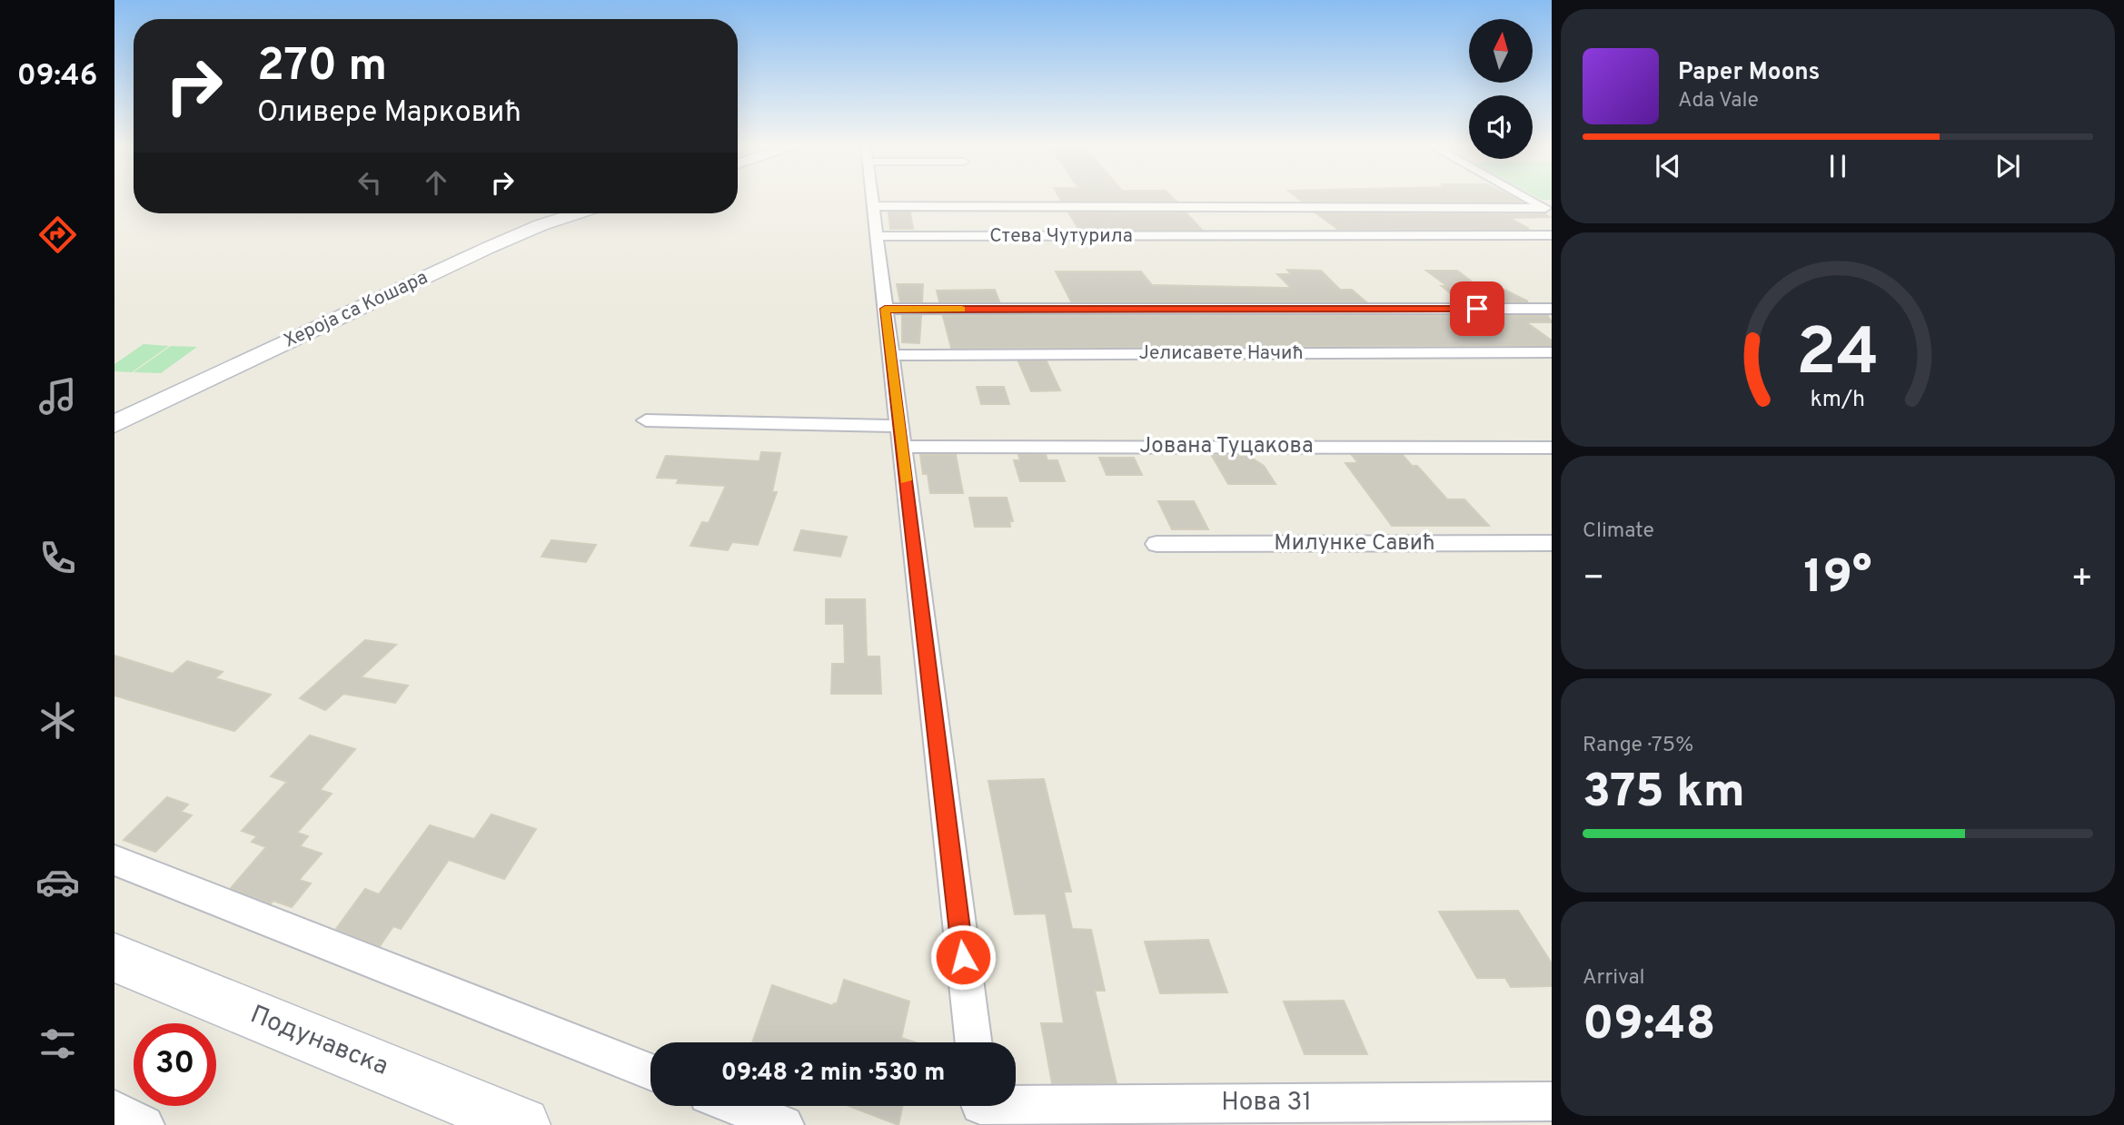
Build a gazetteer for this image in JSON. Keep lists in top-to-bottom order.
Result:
{
  "streets": {
    "street": [
      "Стева Чутурила",
      "Хероја са Кошара",
      "Јелисавете Начић",
      "Јована Туцакова",
      "Милунке Савић",
      "Подунавска",
      "Нова 31"
    ]
  },
  "north": "top",
  "page": {
    "tabs": "09:46",
    "turn": ["270 m", "Оливере Марковић"],
    "song": ["Paper Moons", "Ada Vale"],
    "tile": [
      "Climate",
      ["Range · 75%", "375 km"],
      ["Arrival", "09:48"]
    ],
    "heat": ["−", "19°", "+"],
    "limit": "30",
    "trip": "09:48 · 2 min · 530 m",
    "gauge": ["24", "km/h"]
  }
}
